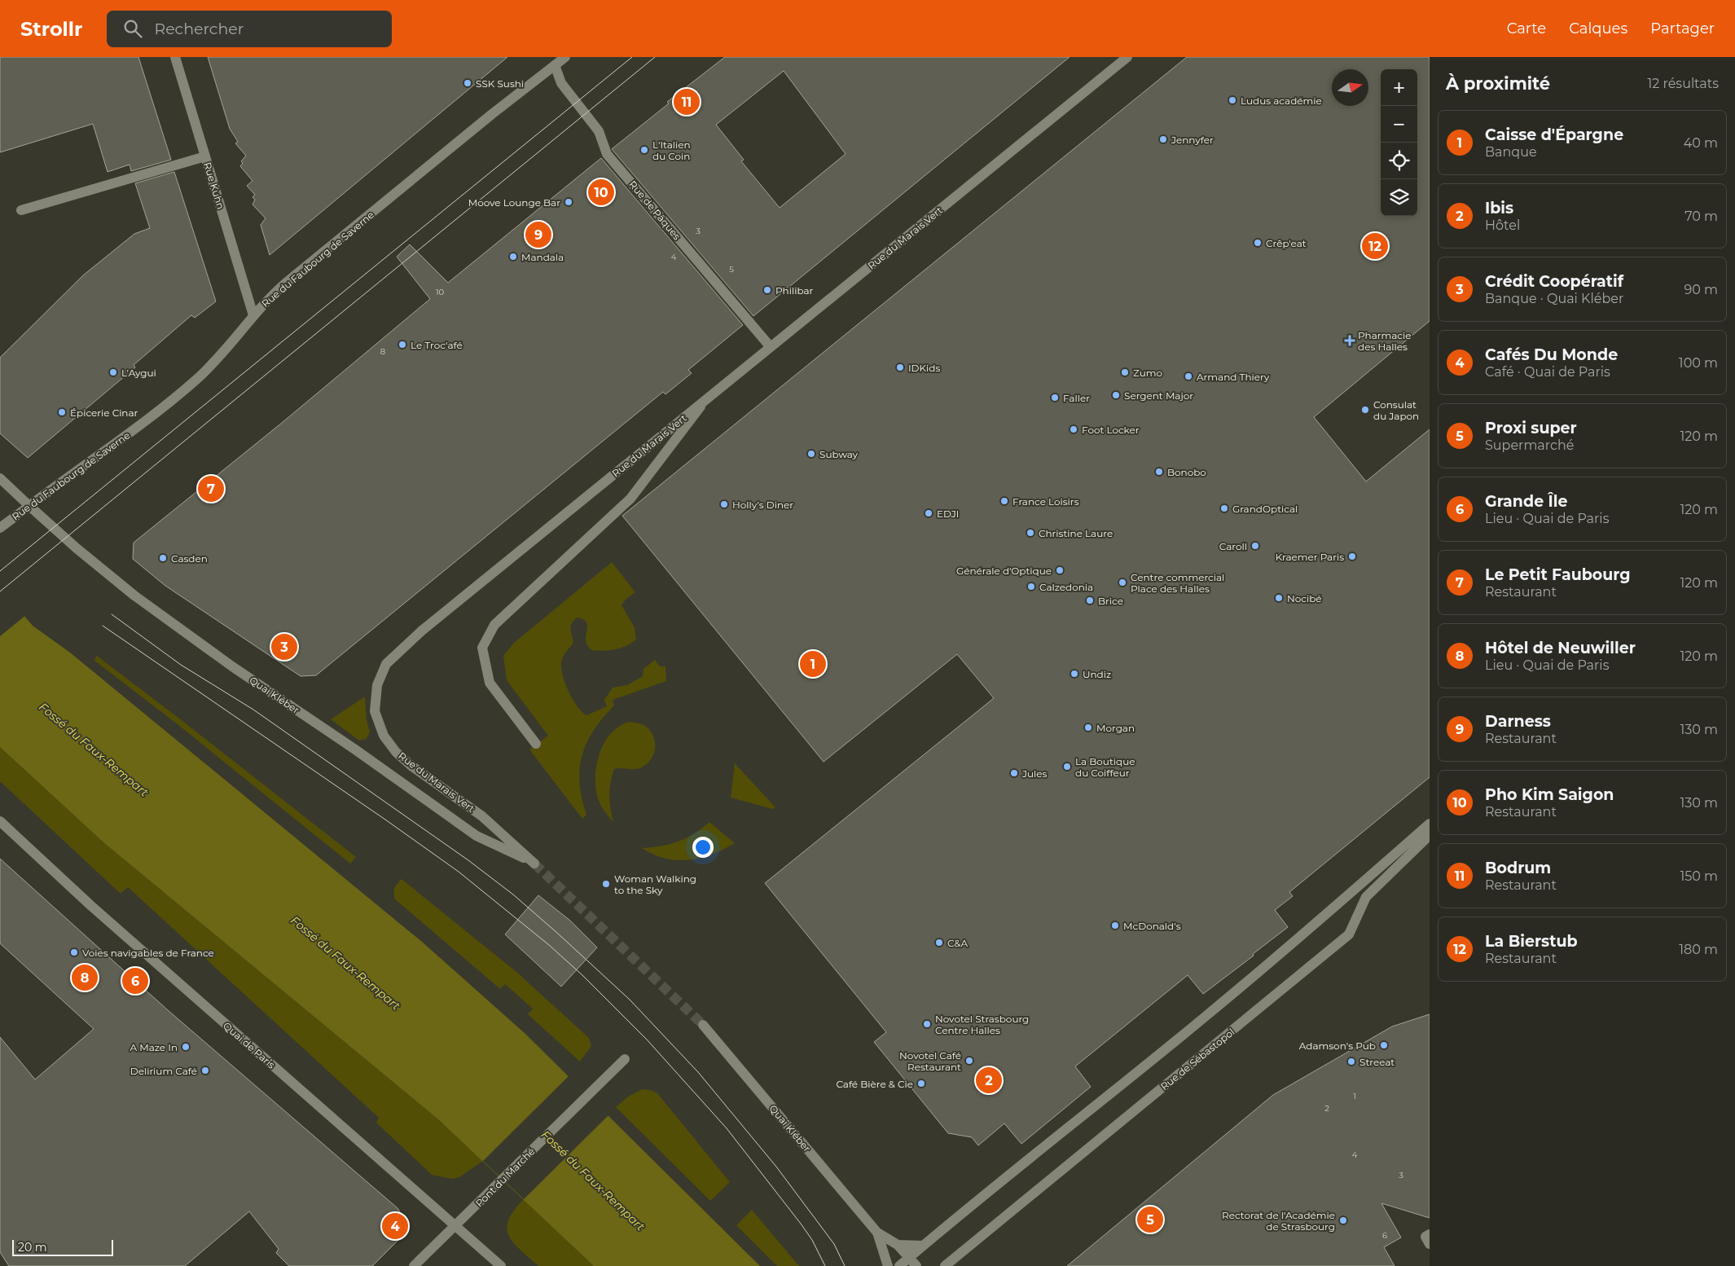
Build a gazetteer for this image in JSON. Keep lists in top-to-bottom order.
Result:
{
  "streets": {
    "street": [
      "Rue Kuhn",
      "Rue de Pâques",
      "Rue du Marais Vert",
      "Rue du Faubourg de Saverne",
      "Quai Kléber",
      "Quai de Paris",
      "Rue de Sébastopol",
      "Pont du Marché"
    ]
  },
  "crossings": [
    ["Rue Kuhn", "Rue du Faubourg de Saverne"],
    ["Rue de Pâques", "Rue du Marais Vert"],
    ["Rue de Pâques", "Rue du Faubourg de Saverne"],
    ["Rue du Marais Vert", "Quai Kléber"],
    ["Rue du Faubourg de Saverne", "Quai Kléber"],
    ["Quai de Paris", "Pont du Marché"]
  ],
  "water": ["Fossé du Faux-Rempart"],
  "places": {
    "other": [
      "SSK Sushi",
      "Ludus académie",
      "Jennyfer",
      "L'Italien du Coin",
      "Moove Lounge Bar",
      "Crêp'eat",
      "Mandala",
      "Philibar",
      "Le Troc'afé",
      "IDKids",
      "L’Aygui",
      "Zumo",
      "Armand Thiery",
      "Sergent Major",
      "Faller",
      "Consulat du Japon",
      "Épicerie Cinar",
      "Foot Locker",
      "Subway",
      "Bonobo",
      "France Loisirs",
      "Holly’s Diner",
      "GrandOptical",
      "EDJI",
      "Christine Laure",
      "Caroll",
      "Kraemer Paris",
      "Casden",
      "Générale d'Optique",
      "Centre commercial Place des Halles",
      "Calzedonia",
      "Nocibé",
      "Brice",
      "Undiz",
      "Morgan",
      "La Boutique du Coiffeur",
      "Jules",
      "Woman Walking to the Sky",
      "McDonald's",
      "C&A",
      "Voies navigables de France",
      "Novotel Strasbourg Centre Halles",
      "Adamson's Pub",
      "A Maze In",
      "Novotel Café Restaurant",
      "Streeat",
      "Delirium Café",
      "Café Bière & Cie",
      "Rectorat de l'Académie de Strasbourg"
    ],
    "health": ["Pharmacie des Halles"]
  },
  "house_numbers": [
    "3",
    "4",
    "5",
    "10",
    "8",
    "1",
    "2",
    "4",
    "3",
    "6"
  ],
  "scale_bar": "20 m",
  "north": "right",
  "page": {
    "header": "Strollr",
    "search": "Rechercher",
    "nav": ["Carte", "Calques", "Partager"],
    "heading": ["À proximité", "12 résultats"],
    "map_buttons": ["+", "−"],
    "pins": [
      "11",
      "10",
      "9",
      "12",
      "7",
      "3",
      "1",
      "8",
      "6",
      "2",
      "5",
      "4"
    ],
    "list": [
      {
        "mark": "1",
        "name": "Caisse d'Épargne",
        "note": "Banque",
        "value": "40 m"
      },
      {
        "mark": "2",
        "name": "Ibis",
        "note": "Hôtel",
        "value": "70 m"
      },
      {
        "mark": "3",
        "name": "Crédit Coopératif",
        "note": "Banque · Quai Kléber",
        "value": "90 m"
      },
      {
        "mark": "4",
        "name": "Cafés Du Monde",
        "note": "Café · Quai de Paris",
        "value": "100 m"
      },
      {
        "mark": "5",
        "name": "Proxi super",
        "note": "Supermarché",
        "value": "120 m"
      },
      {
        "mark": "6",
        "name": "Grande Île",
        "note": "Lieu · Quai de Paris",
        "value": "120 m"
      },
      {
        "mark": "7",
        "name": "Le Petit Faubourg",
        "note": "Restaurant",
        "value": "120 m"
      },
      {
        "mark": "8",
        "name": "Hôtel de Neuwiller",
        "note": "Lieu · Quai de Paris",
        "value": "120 m"
      },
      {
        "mark": "9",
        "name": "Darness",
        "note": "Restaurant",
        "value": "130 m"
      },
      {
        "mark": "10",
        "name": "Pho Kim Saigon",
        "note": "Restaurant",
        "value": "130 m"
      },
      {
        "mark": "11",
        "name": "Bodrum",
        "note": "Restaurant",
        "value": "150 m"
      },
      {
        "mark": "12",
        "name": "La Bierstub",
        "note": "Restaurant",
        "value": "180 m"
      }
    ],
    "scale": "20 m"
  }
}
